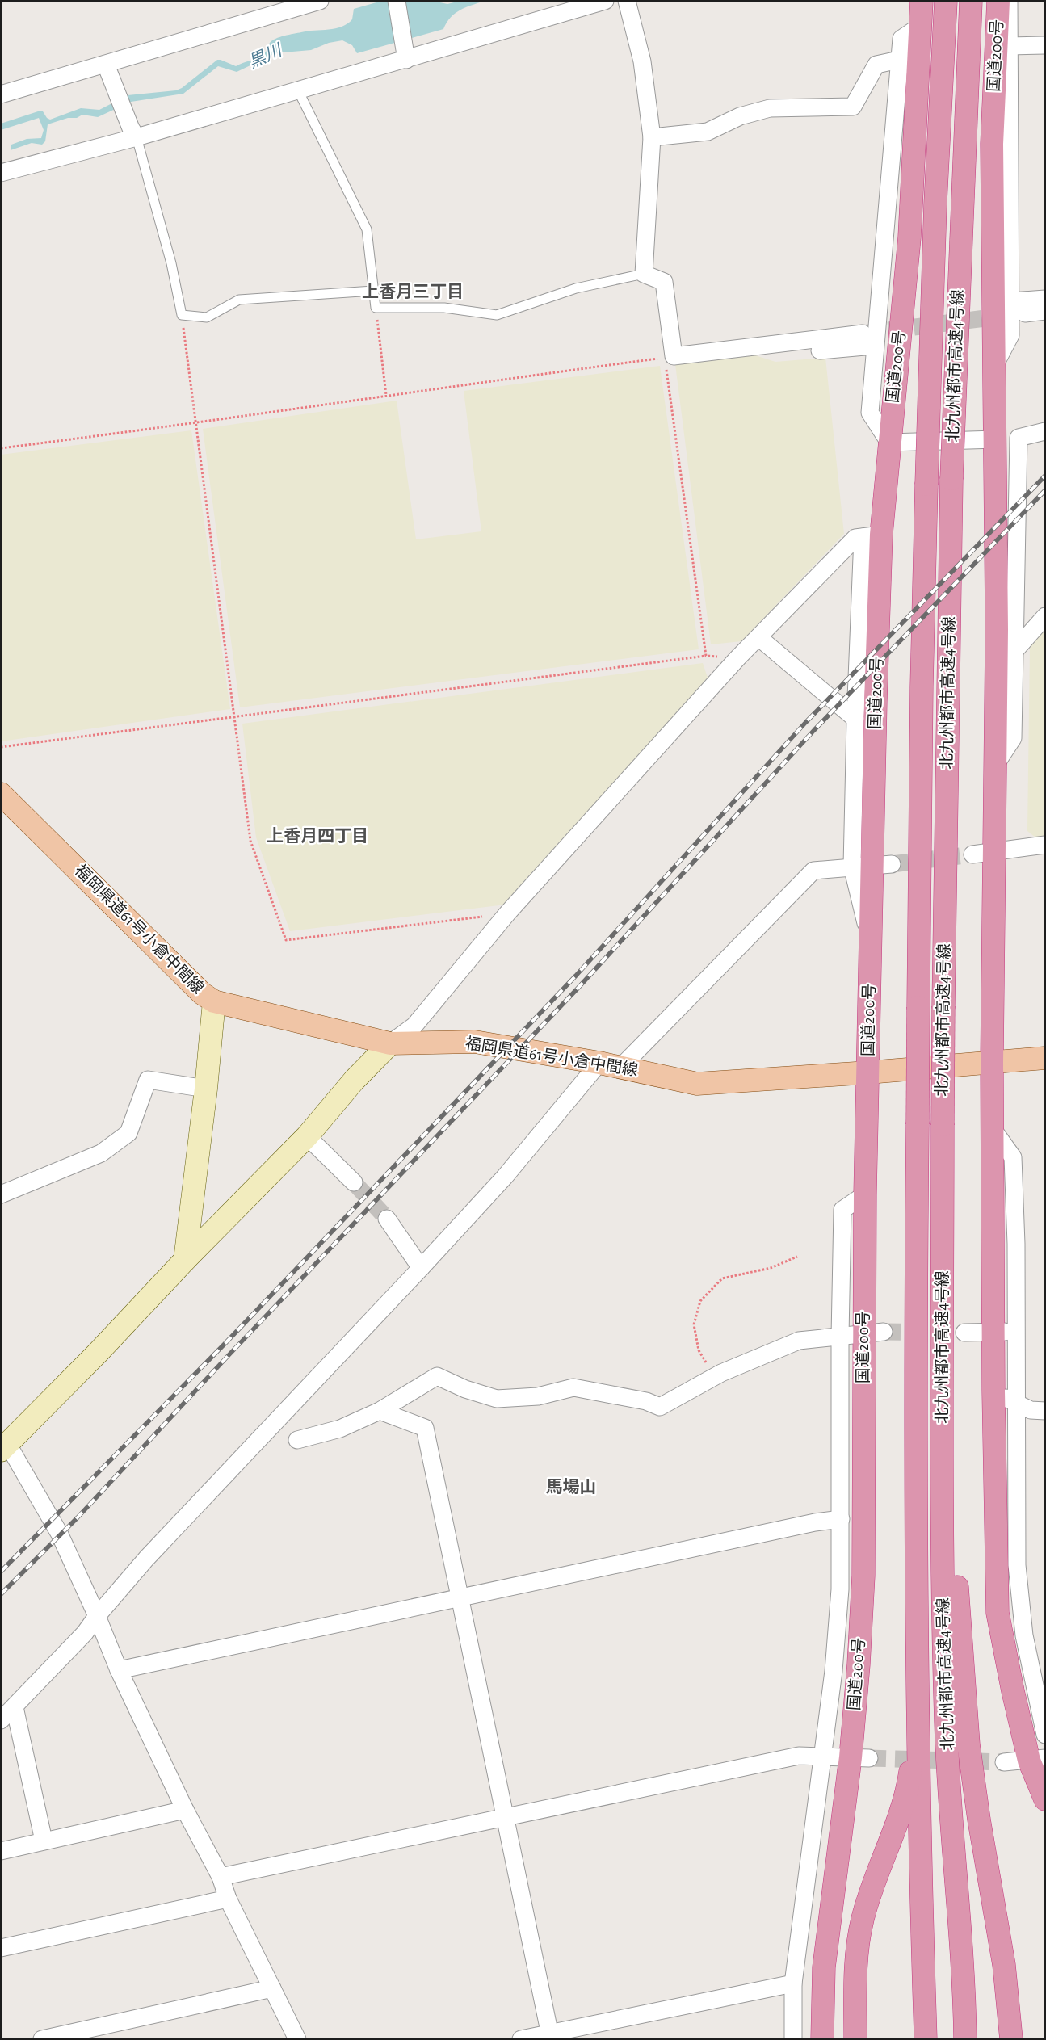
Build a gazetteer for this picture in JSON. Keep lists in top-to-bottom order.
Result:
{
  "streets": {
    "highway": ["国道200号", "北九州都市高速4号線"],
    "main road": ["福岡県道61号小倉中間線"]
  },
  "crossings": [
    ["国道200号", "福岡県道61号小倉中間線"]
  ],
  "districts": ["上香月三丁目", "上香月四丁目", "馬場山"],
  "water": ["黒川"]
}
